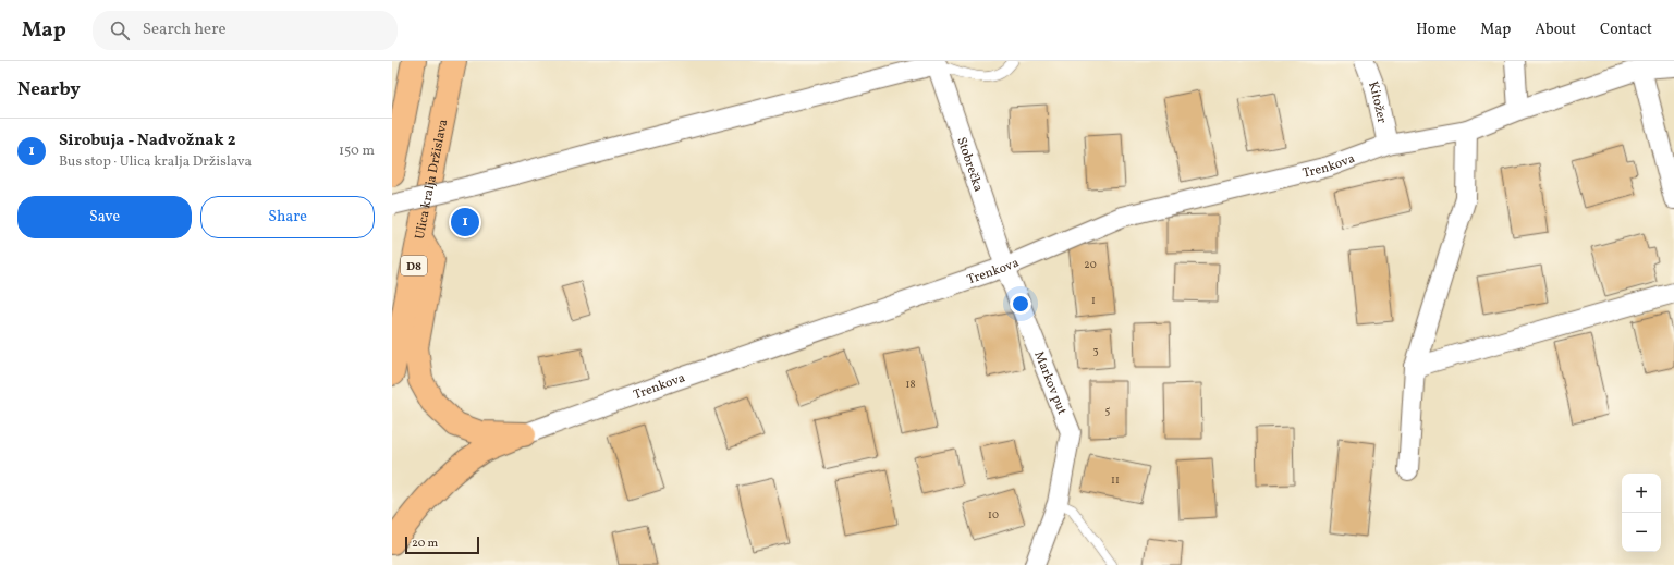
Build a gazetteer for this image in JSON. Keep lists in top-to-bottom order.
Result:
{
  "streets": {
    "highway": ["Ulica kralja Držislava", "D8"],
    "street": [
      "Kitožer",
      "Stobrečka",
      "Trenkova",
      "Markov put"
    ]
  },
  "crossings": [
    ["Kitožer", "Trenkova"],
    ["Stobrečka", "Trenkova"],
    ["Stobrečka", "Markov put"],
    ["Trenkova", "Markov put"]
  ],
  "house_numbers": [
    "20",
    "1",
    "3",
    "18",
    "5",
    "11",
    "10"
  ],
  "scale_bar": "20 m",
  "page": {
    "header": "Map",
    "search": "Search here",
    "nav": [
      "Home",
      "Map",
      "About",
      "Contact"
    ],
    "heading": "Nearby",
    "list": [
      {
        "mark": "1",
        "name": "Sirobuja - Nadvožnak 2",
        "note": "Bus stop · Ulica kralja Držislava",
        "value": "150 m"
      }
    ],
    "buttons": ["Save", "Share"],
    "pins": "1",
    "map_buttons": ["+", "−"],
    "scale": "20 m"
  }
}
